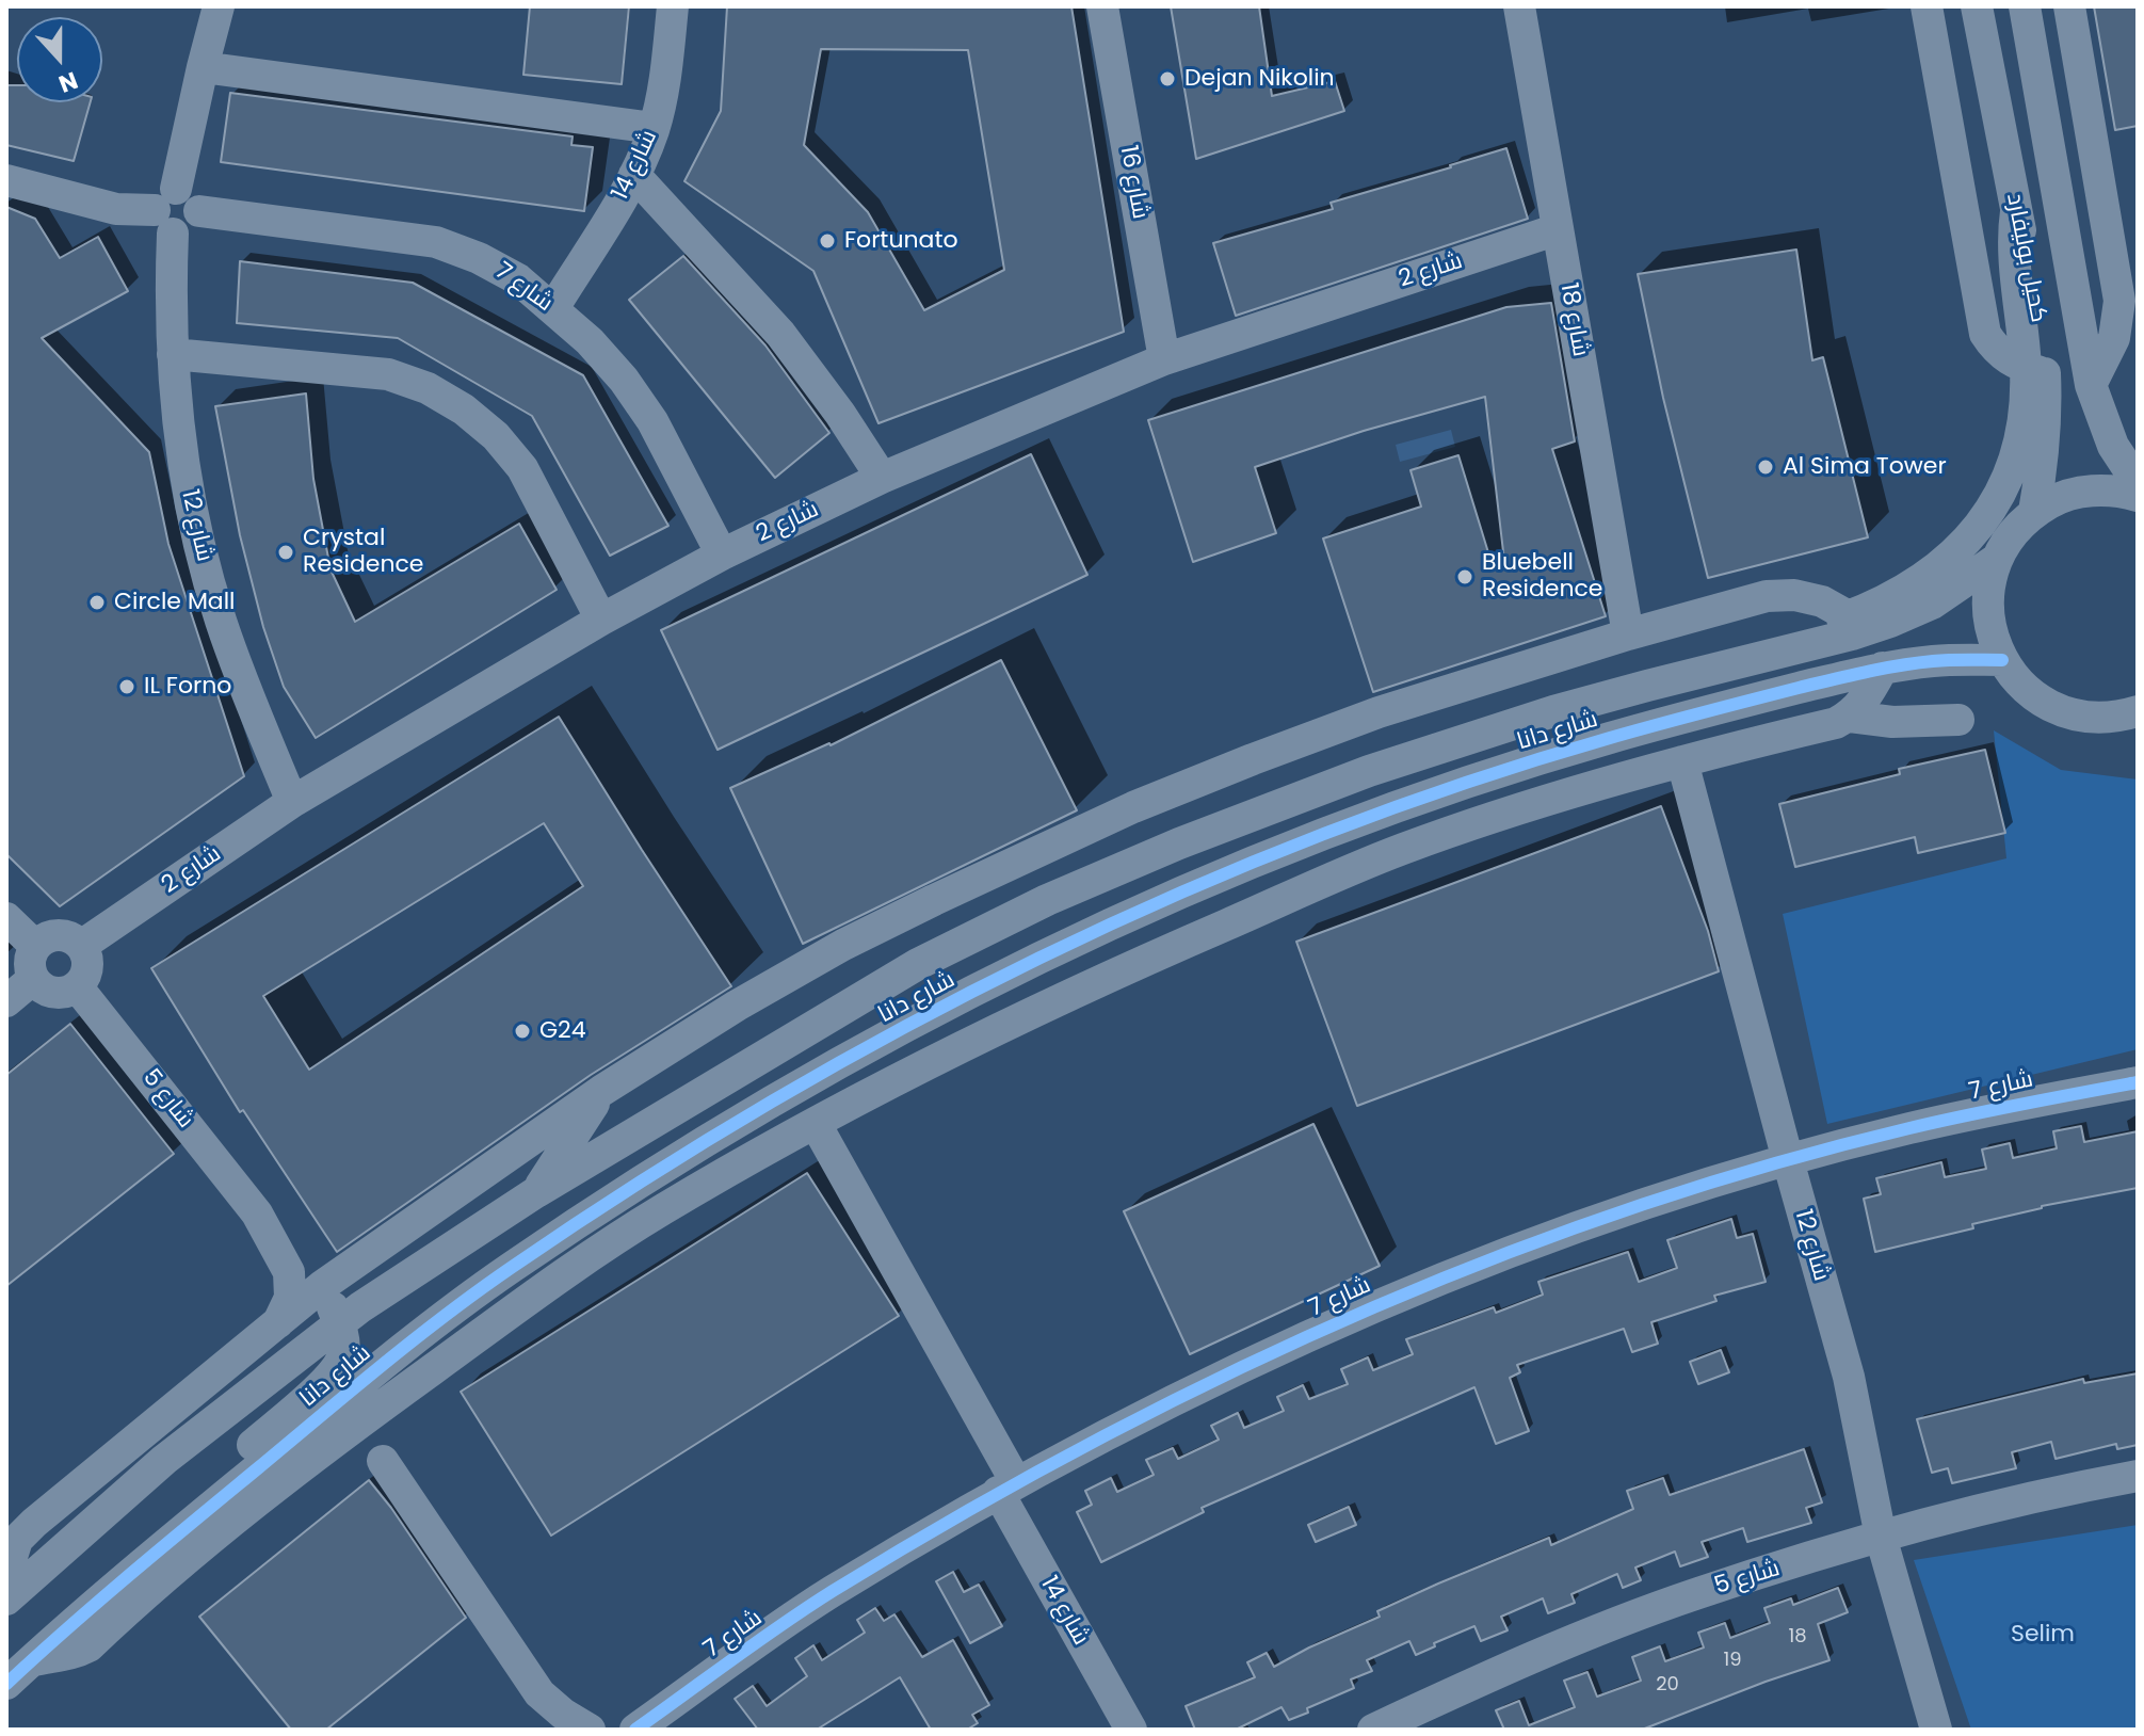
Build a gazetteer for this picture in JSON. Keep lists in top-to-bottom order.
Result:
{
  "streets": {
    "street": [
      "شارع 14",
      "شارع 16",
      "كحيل بوليفارد",
      "شارع 2",
      "شارع 7",
      "شارع 18",
      "شارع 12",
      "شارع دانا",
      "شارع 5"
    ]
  },
  "crossings": [
    ["شارع 14", "شارع 7"],
    ["شارع 16", "شارع 2"],
    ["شارع 2", "شارع 7"],
    ["شارع 2", "شارع 18"],
    ["شارع 2", "شارع 12"],
    ["شارع 2", "شارع 5"],
    ["شارع 7", "شارع 12"],
    ["شارع 12", "شارع 5"],
    ["شارع دانا", "شارع 5"]
  ],
  "parks": ["Selim"],
  "places": [
    "Dejan Nikolin",
    "Fortunato",
    "Al Sima Tower",
    "Crystal Residence",
    "Bluebell Residence",
    "Circle Mall",
    "IL Forno",
    "G24"
  ],
  "house_numbers": ["18", "19", "20"],
  "north": "bottom"
}
